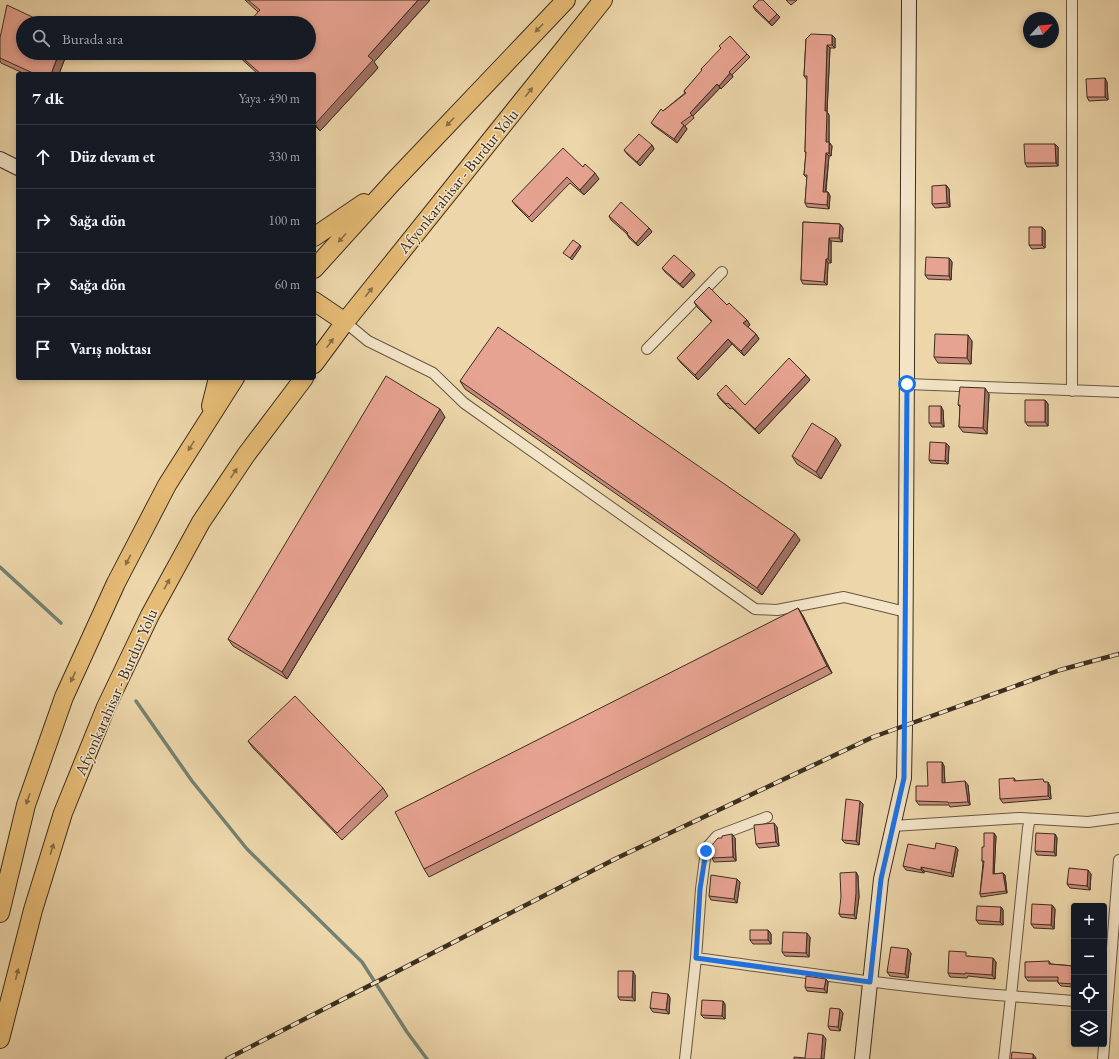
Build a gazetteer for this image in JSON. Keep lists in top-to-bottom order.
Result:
{
  "streets": {
    "highway": ["Afyonkarahisar - Burdur Yolu"]
  },
  "north": "top right",
  "page": {
    "search": "Burada ara",
    "heading": ["7 dk", "Yaya · 490 m"],
    "list": [
      ["Düz devam et", "330 m"],
      ["Sağa dön", "100 m"],
      ["Sağa dön", "60 m"],
      "Varış noktası"
    ],
    "map_buttons": ["+", "−"]
  }
}
